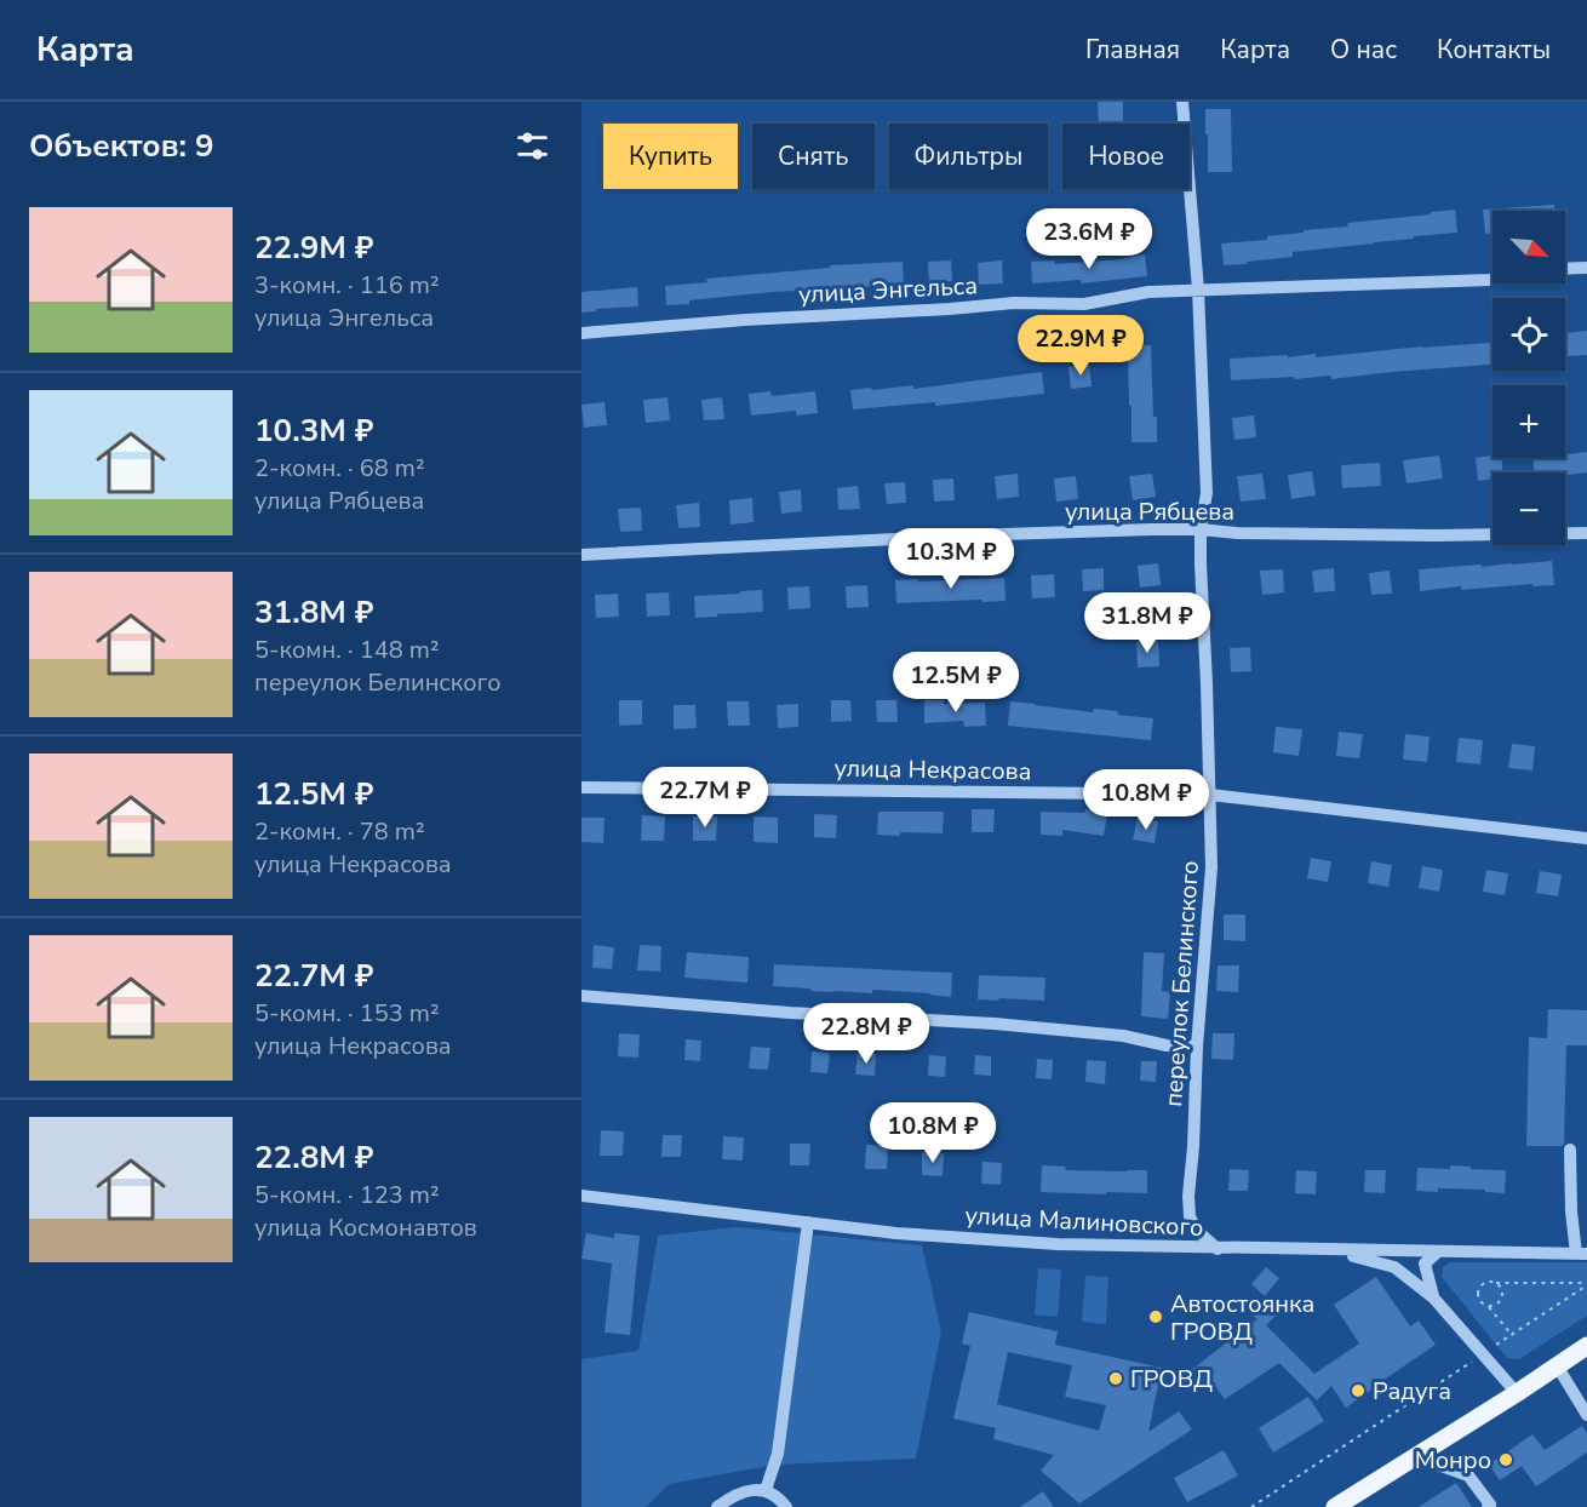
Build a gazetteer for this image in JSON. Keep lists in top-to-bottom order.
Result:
{
  "streets": {
    "street": [
      "улица Энгельса",
      "улица Рябцева",
      "улица Некрасова",
      "переулок Белинского",
      "улица Малиновского"
    ]
  },
  "crossings": [
    ["улица Энгельса", "переулок Белинского"],
    ["улица Рябцева", "переулок Белинского"],
    ["улица Некрасова", "переулок Белинского"],
    ["переулок Белинского", "улица Малиновского"]
  ],
  "places": [
    "Автостоянка ГРОВД",
    "ГРОВД",
    "Радуга",
    "Монро"
  ],
  "north": "bottom right",
  "page": {
    "header": "Карта",
    "nav": [
      "Главная",
      "Карта",
      "О нас",
      "Контакты"
    ],
    "heading": "Объектов: 9",
    "chip": [
      "Купить",
      "Снять",
      "Фильтры",
      "Новое"
    ],
    "list": [
      {
        "name": "22.9M ₽",
        "note": "3-комн. · 116 m² · улица Энгельса"
      },
      {
        "name": "10.3M ₽",
        "note": "2-комн. · 68 m² · улица Рябцева"
      },
      {
        "name": "31.8M ₽",
        "note": "5-комн. · 148 m² · переулок Белинского"
      },
      {
        "name": "12.5M ₽",
        "note": "2-комн. · 78 m² · улица Некрасова"
      },
      {
        "name": "22.7M ₽",
        "note": "5-комн. · 153 m² · улица Некрасова"
      },
      {
        "name": "22.8M ₽",
        "note": "5-комн. · 123 m² · улица Космонавтов"
      }
    ],
    "price": [
      "23.6M ₽",
      "22.9M ₽",
      "10.3M ₽",
      "31.8M ₽",
      "12.5M ₽",
      "22.7M ₽",
      "10.8M ₽",
      "22.8M ₽",
      "10.8M ₽"
    ],
    "map_buttons": ["+", "−"]
  }
}
